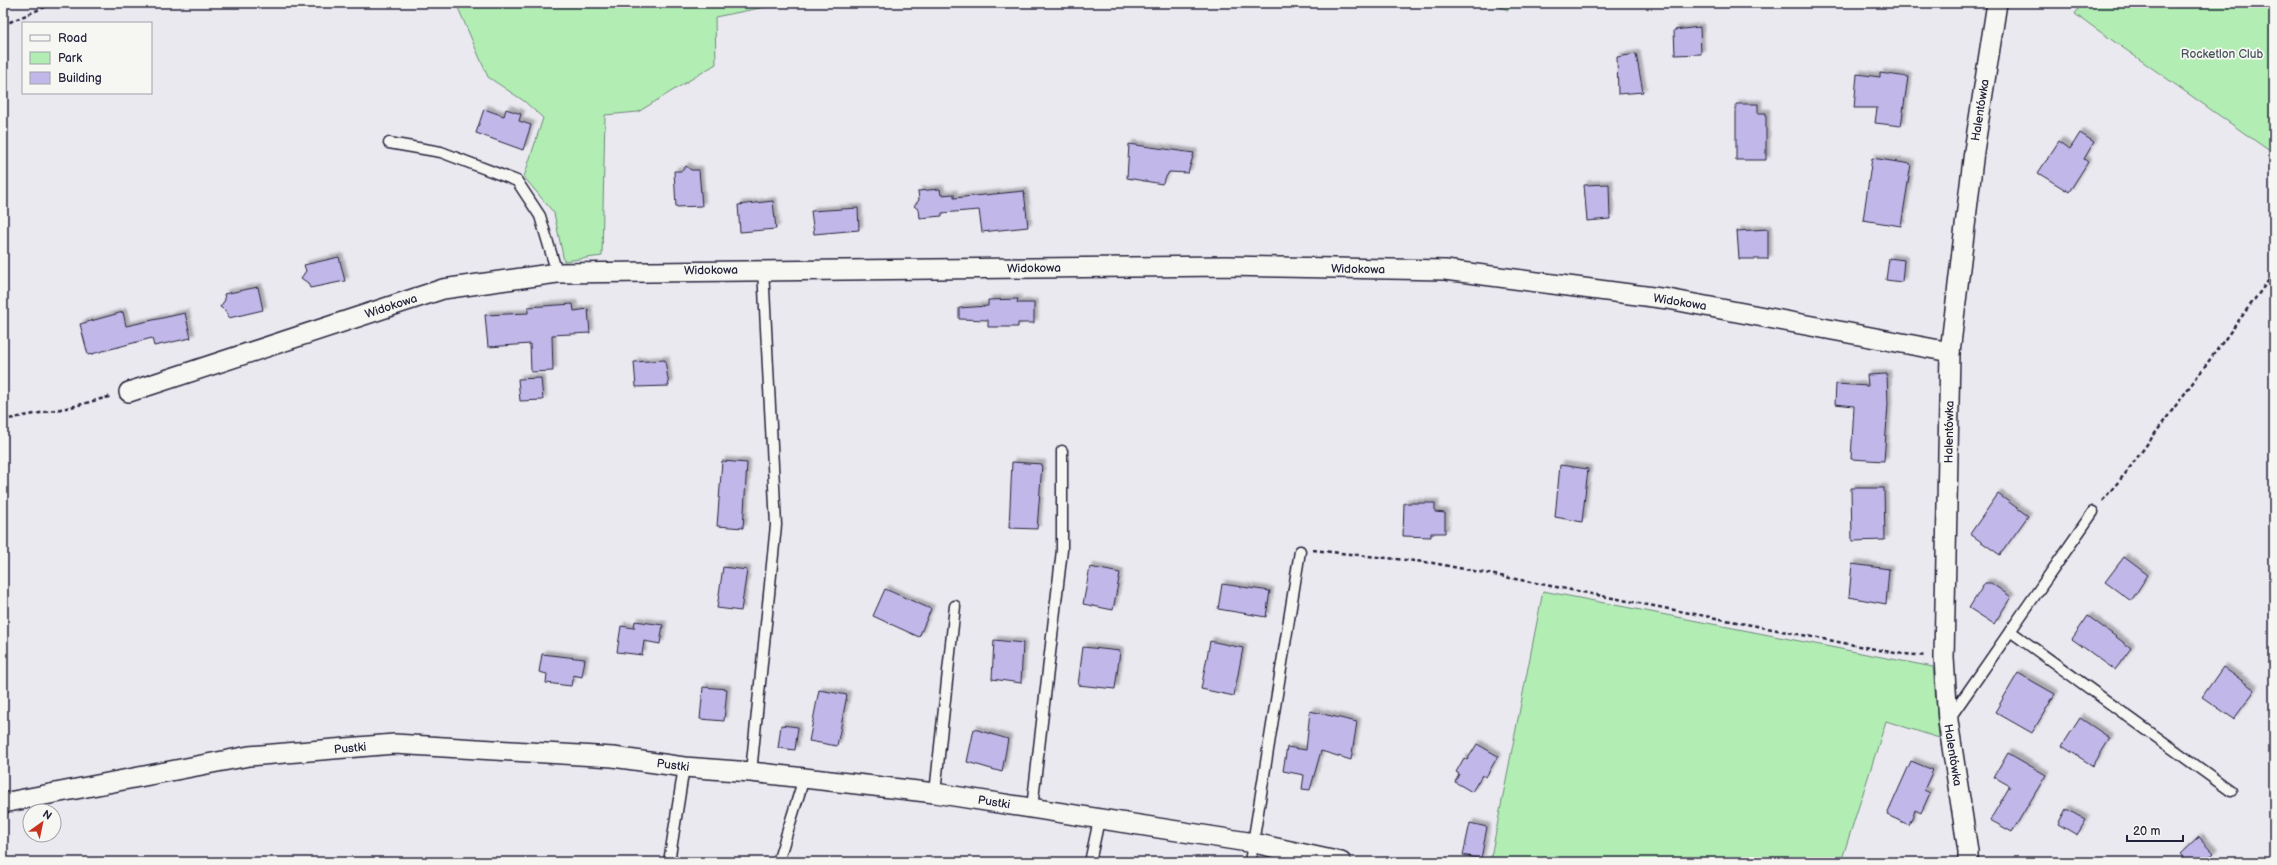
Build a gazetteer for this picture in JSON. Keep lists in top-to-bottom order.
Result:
{
  "streets": {
    "street": ["Halentówka", "Widokowa", "Pustki"]
  },
  "crossings": [
    ["Halentówka", "Widokowa"]
  ],
  "parks": ["Rocketlon Club"],
  "legend": ["Road", "Park", "Building"],
  "scale_bar": "20 m",
  "north": "top right"
}
